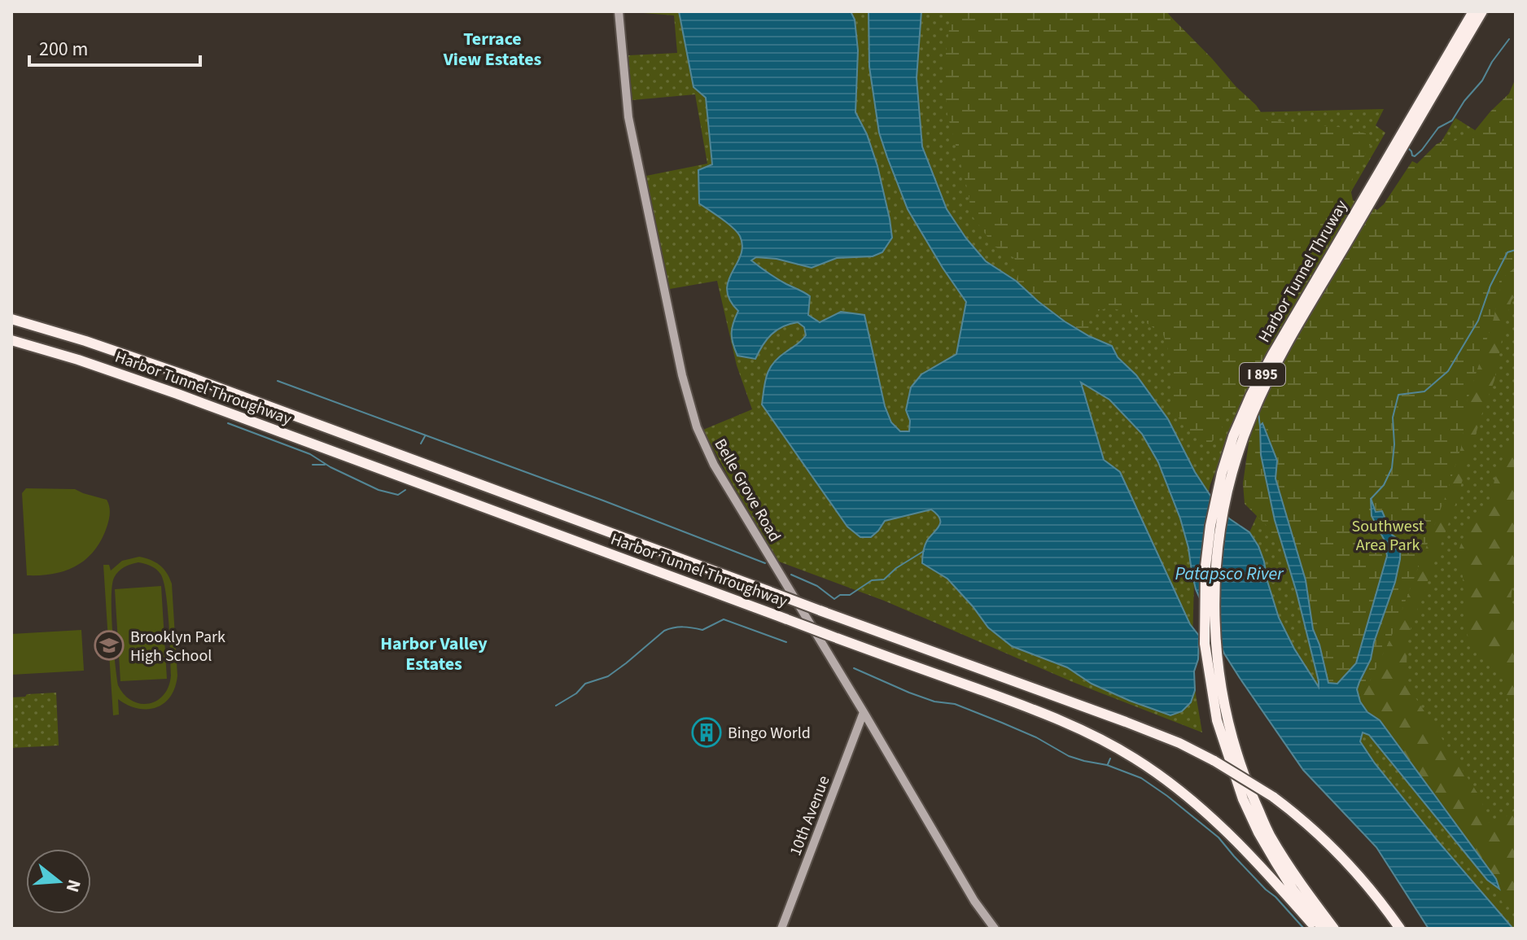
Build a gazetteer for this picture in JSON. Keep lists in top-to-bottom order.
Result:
{
  "streets": {
    "highway": ["Harbor Tunnel Thruway", "I 895", "Harbor Tunnel Throughway"],
    "main road": ["Belle Grove Road", "10th Avenue"]
  },
  "crossings": [
    ["Harbor Tunnel Thruway", "I 895"],
    ["Belle Grove Road", "10th Avenue"]
  ],
  "districts": ["Terrace View Estates", "Harbor Valley Estates"],
  "water": ["Patapsco River"],
  "parks": ["Southwest Area Park"],
  "places": {
    "school or university": ["Brooklyn Park High School"],
    "building": ["Bingo World"]
  },
  "scale_bar": "200 m",
  "north": "right"
}
